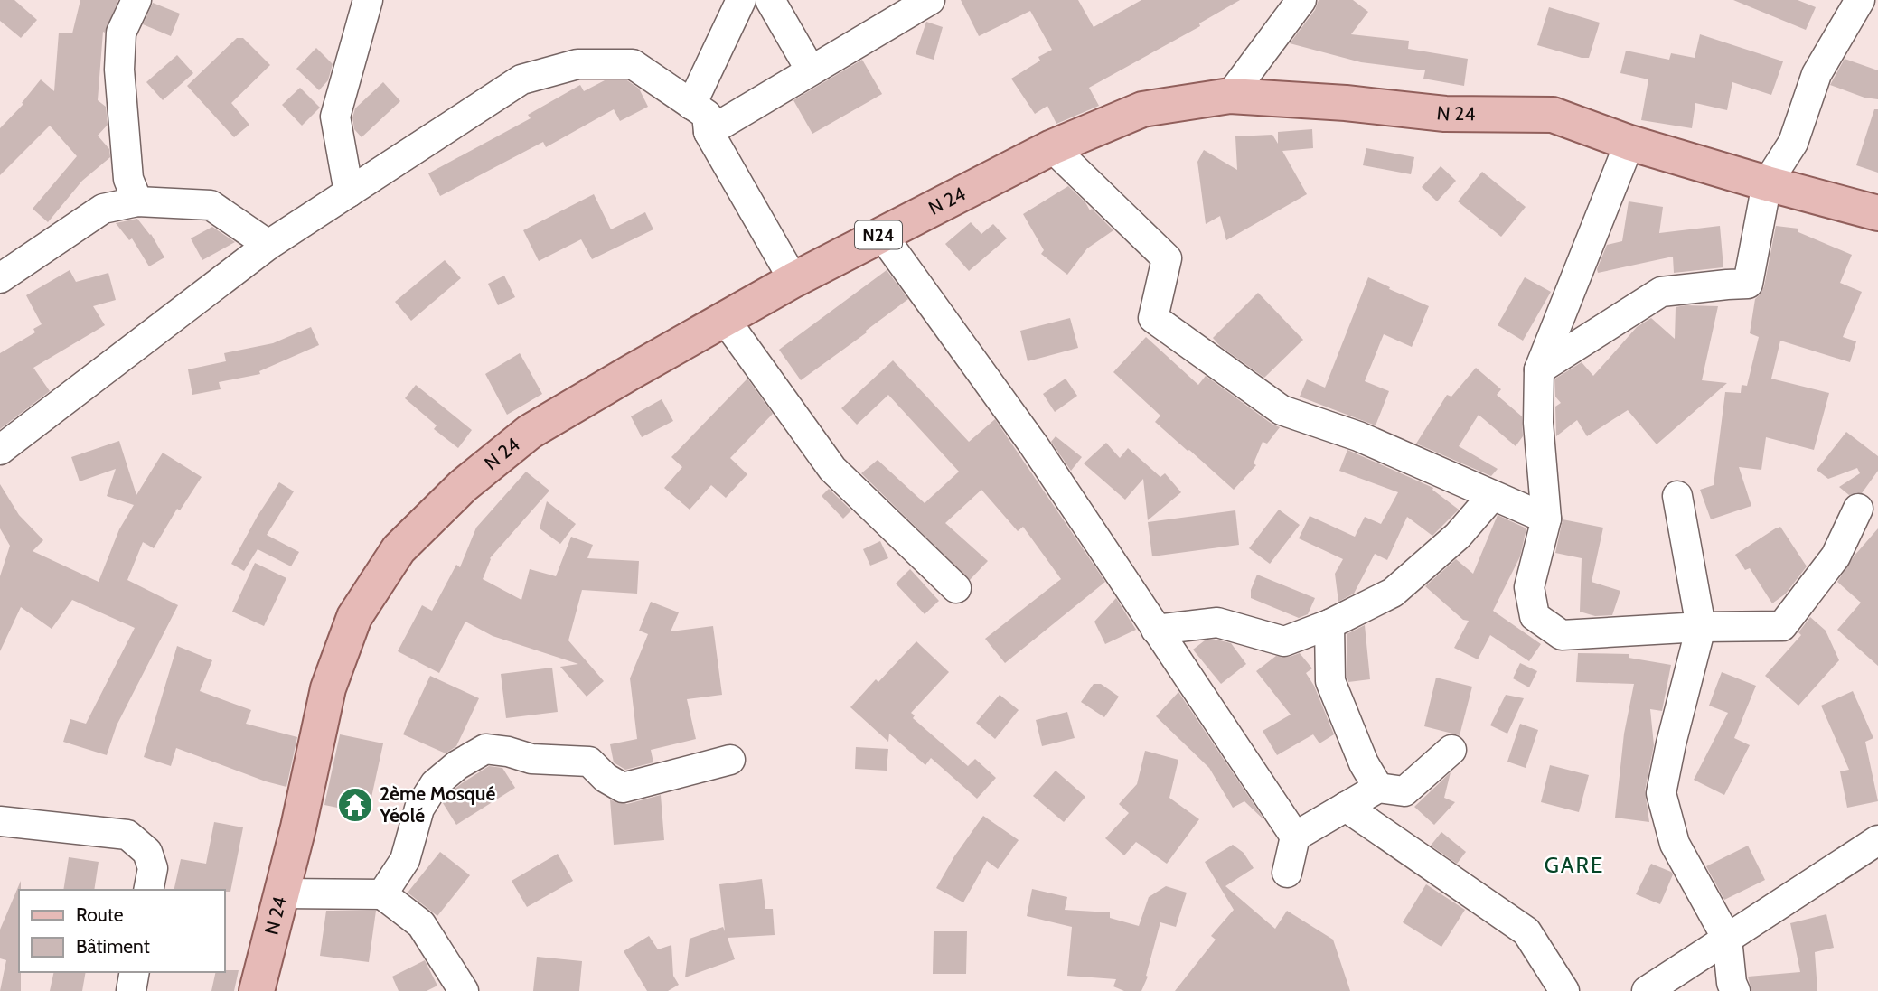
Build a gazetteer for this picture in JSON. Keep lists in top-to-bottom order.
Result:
{
  "streets": {
    "main road": ["N 24", "N24"]
  },
  "districts": ["GARE"],
  "places": {
    "temple": ["2ème Mosqué Yéolé"]
  },
  "legend": ["Route", "Bâtiment"]
}
